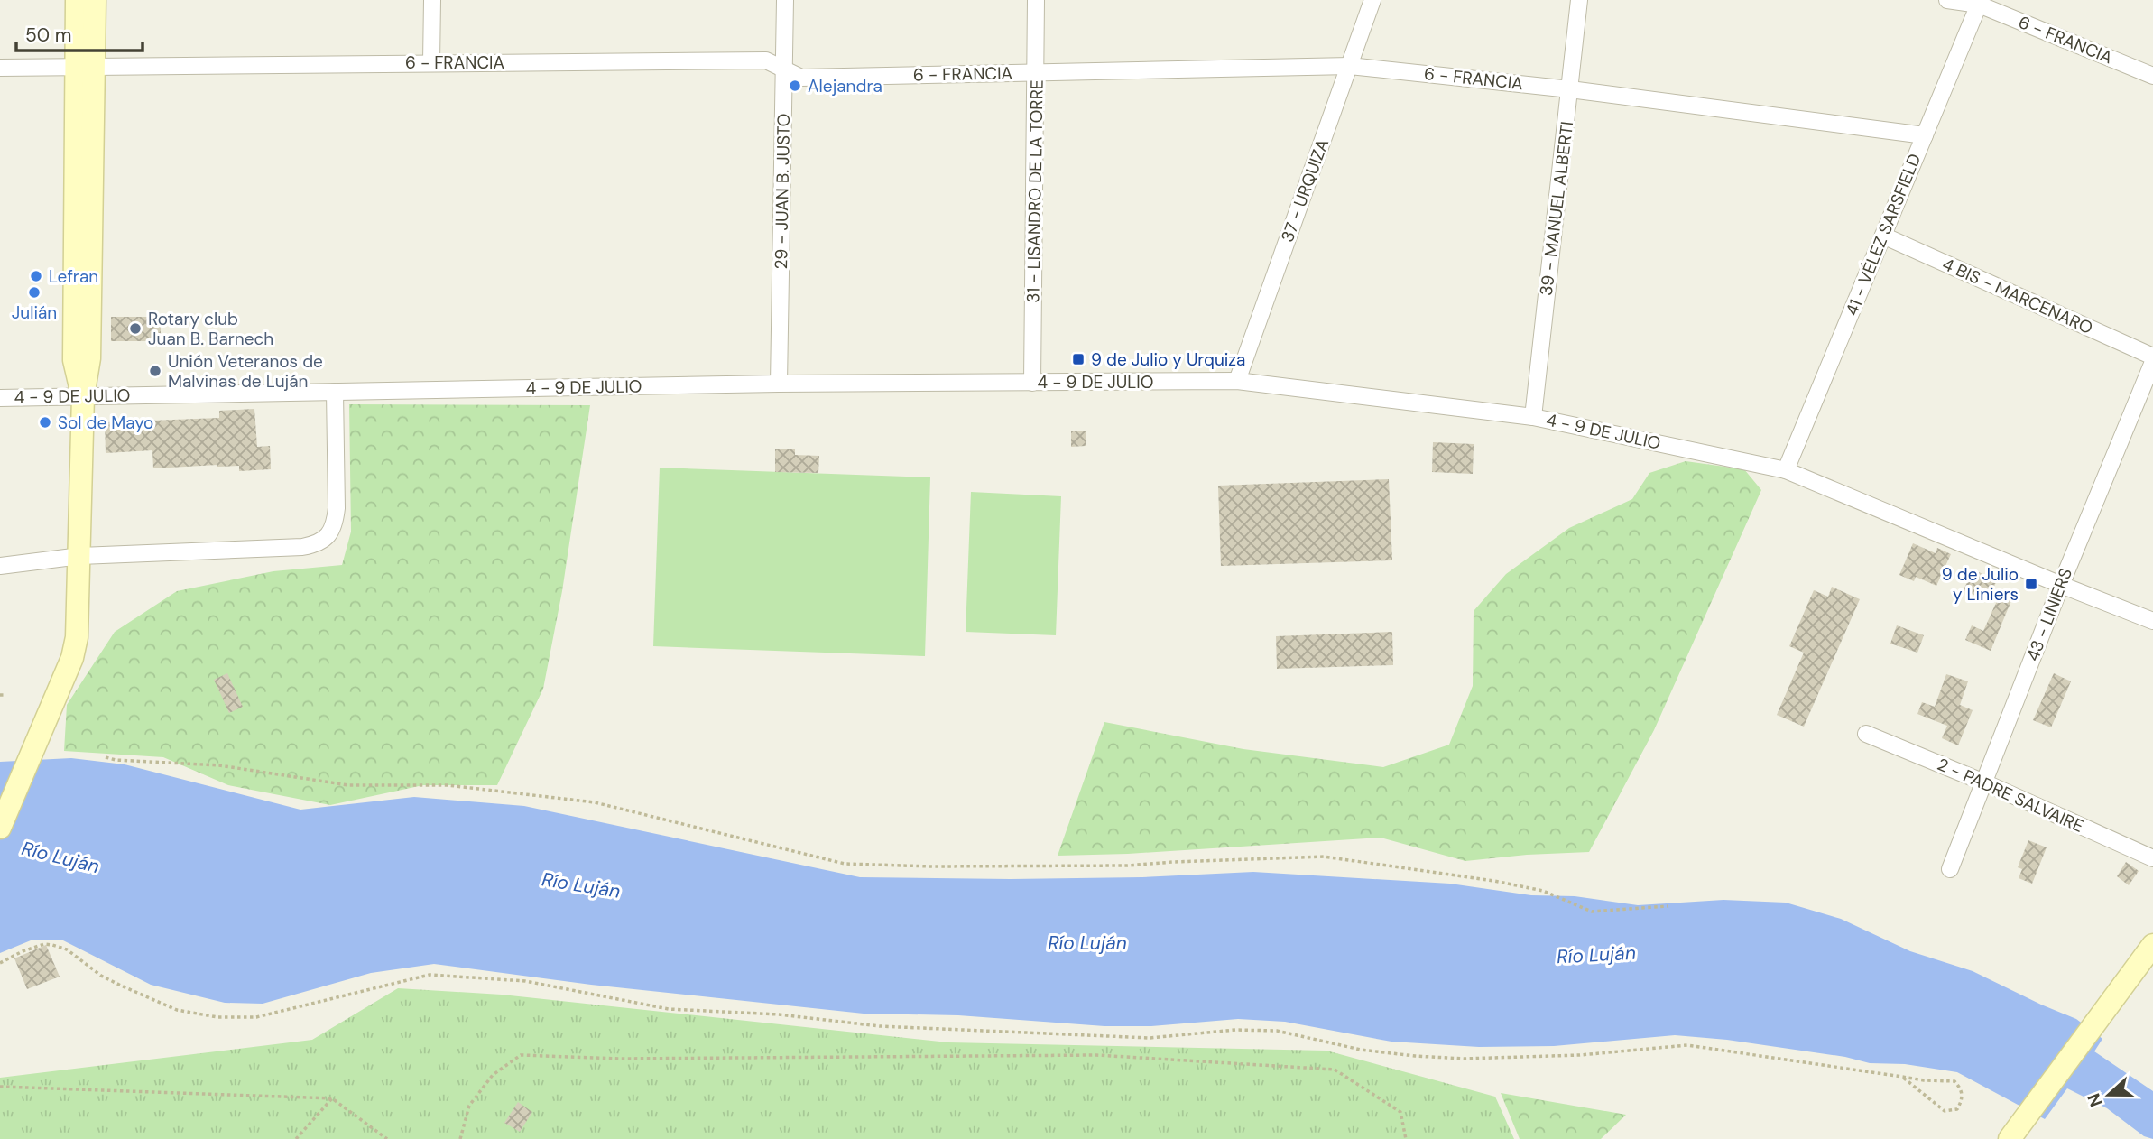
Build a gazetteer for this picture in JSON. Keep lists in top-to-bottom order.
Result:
{
  "streets": {
    "street": [
      "6 - FRANCIA",
      "37 - URQUIZA",
      "29 - JUAN B. JUSTO",
      "31 - LISANDRO DE LA TORRE",
      "39 - MANUEL ALBERTI",
      "41 - VÉLEZ SARSFIELD",
      "4 BIS - MARCENARO",
      "4 - 9 DE JULIO",
      "43 - LINIERS",
      "2 - PADRE SALVAIRE"
    ]
  },
  "crossings": [
    ["6 - FRANCIA", "37 - URQUIZA"],
    ["6 - FRANCIA", "29 - JUAN B. JUSTO"],
    ["6 - FRANCIA", "31 - LISANDRO DE LA TORRE"],
    ["6 - FRANCIA", "39 - MANUEL ALBERTI"],
    ["6 - FRANCIA", "41 - VÉLEZ SARSFIELD"],
    ["37 - URQUIZA", "4 - 9 DE JULIO"],
    ["29 - JUAN B. JUSTO", "4 - 9 DE JULIO"],
    ["31 - LISANDRO DE LA TORRE", "4 - 9 DE JULIO"],
    ["39 - MANUEL ALBERTI", "4 - 9 DE JULIO"],
    ["41 - VÉLEZ SARSFIELD", "4 BIS - MARCENARO"],
    ["41 - VÉLEZ SARSFIELD", "4 - 9 DE JULIO"],
    ["4 - 9 DE JULIO", "43 - LINIERS"],
    ["43 - LINIERS", "2 - PADRE SALVAIRE"]
  ],
  "water": ["Río Luján"],
  "places": {
    "other": [
      "Alejandra",
      "Lefran",
      "Julián",
      "Rotary club Juan B. Barnech",
      "Unión Veteranos de Malvinas de Luján",
      "Sol de Mayo"
    ],
    "transit": ["9 de Julio y Urquiza", "9 de Julio y Liniers"]
  },
  "scale_bar": "50 m",
  "north": "left"
}
